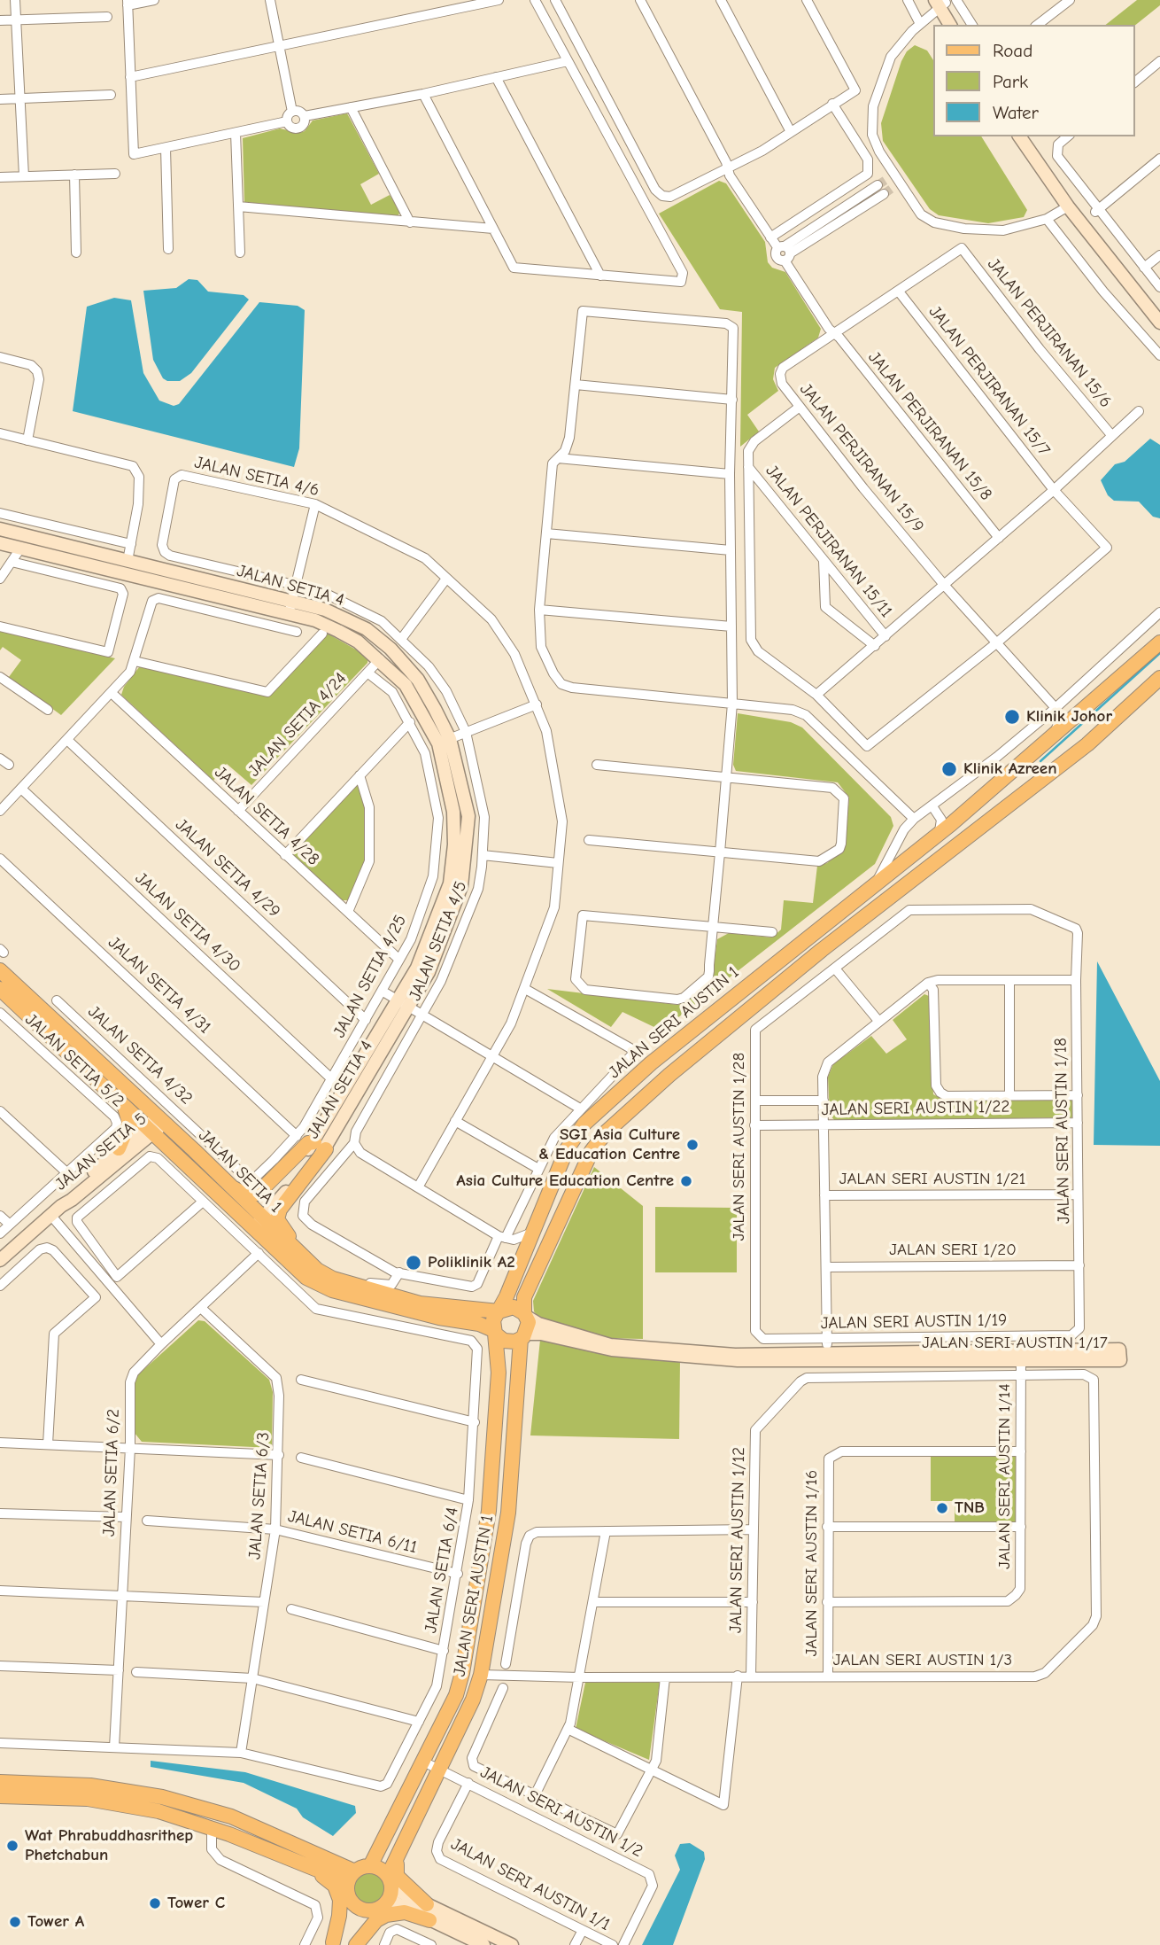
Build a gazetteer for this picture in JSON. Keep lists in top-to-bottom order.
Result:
{
  "streets": {
    "main road": ["JALAN SERI AUSTIN 1", "JALAN SETIA 1"],
    "street": [
      "JALAN PERJIRANAN 15/6",
      "JALAN PERJIRANAN 15/7",
      "JALAN PERJIRANAN 15/8",
      "JALAN PERJIRANAN 15/9",
      "JALAN SETIA 4/6",
      "JALAN PERJIRANAN 15/11",
      "JALAN SETIA 4",
      "JALAN SETIA 4/24",
      "JALAN SETIA 4/28",
      "JALAN SETIA 4/29",
      "JALAN SETIA 4/30",
      "JALAN SETIA 4/5",
      "JALAN SETIA 4/25",
      "JALAN SETIA 4/31",
      "JALAN SETIA 4/32",
      "JALAN SETIA 5/2",
      "JALAN SERI AUSTIN 1/22",
      "JALAN SERI AUSTIN 1/18",
      "JALAN SERI AUSTIN 1/28",
      "JALAN SETIA 5",
      "JALAN SERI AUSTIN 1/21",
      "JALAN SERI 1/20",
      "JALAN SERI AUSTIN 1/19",
      "JALAN SERI AUSTIN 1/17",
      "JALAN SETIA 6/2",
      "JALAN SERI AUSTIN 1/14",
      "JALAN SETIA 6/3",
      "JALAN SETIA 6/11",
      "JALAN SERI AUSTIN 1/12",
      "JALAN SERI AUSTIN 1/16",
      "JALAN SETIA 6/4",
      "JALAN SERI AUSTIN 1/3",
      "JALAN SERI AUSTIN 1/2",
      "JALAN SERI AUSTIN 1/1"
    ]
  },
  "crossings": [
    ["JALAN PERJIRANAN 15/6", "JALAN PERJIRANAN 15/9"],
    ["JALAN PERJIRANAN 15/7", "JALAN PERJIRANAN 15/9"],
    ["JALAN PERJIRANAN 15/8", "JALAN PERJIRANAN 15/9"],
    ["JALAN SETIA 4/6", "JALAN SETIA 4/5"],
    ["JALAN SETIA 4", "JALAN SETIA 4/24"],
    ["JALAN SETIA 4", "JALAN SETIA 1"],
    ["JALAN SETIA 4/24", "JALAN SETIA 4/28"],
    ["JALAN SETIA 4/24", "JALAN SETIA 4/25"],
    ["JALAN SETIA 4/28", "JALAN SETIA 4/25"],
    ["JALAN SETIA 4/29", "JALAN SETIA 4/25"],
    ["JALAN SETIA 4/30", "JALAN SETIA 4/25"],
    ["JALAN SETIA 4/25", "JALAN SETIA 4/31"],
    ["JALAN SETIA 4/25", "JALAN SETIA 4/32"],
    ["JALAN SERI AUSTIN 1", "JALAN SETIA 1"],
    ["JALAN SERI AUSTIN 1", "JALAN SERI AUSTIN 1/17"],
    ["JALAN SERI AUSTIN 1", "JALAN SERI AUSTIN 1/3"],
    ["JALAN SERI AUSTIN 1", "JALAN SERI AUSTIN 1/2"],
    ["JALAN SERI AUSTIN 1/22", "JALAN SERI AUSTIN 1/18"],
    ["JALAN SERI AUSTIN 1/22", "JALAN SERI AUSTIN 1/28"],
    ["JALAN SERI AUSTIN 1/18", "JALAN SERI AUSTIN 1/28"],
    ["JALAN SERI AUSTIN 1/18", "JALAN SERI AUSTIN 1/21"],
    ["JALAN SERI AUSTIN 1/18", "JALAN SERI 1/20"],
    ["JALAN SERI AUSTIN 1/18", "JALAN SERI AUSTIN 1/19"],
    ["JALAN SERI AUSTIN 1/28", "JALAN SERI AUSTIN 1/19"],
    ["JALAN SETIA 5", "JALAN SETIA 1"],
    ["JALAN SETIA 1", "JALAN SERI AUSTIN 1/17"],
    ["JALAN SERI AUSTIN 1/17", "JALAN SERI AUSTIN 1/14"],
    ["JALAN SETIA 6/2", "JALAN SETIA 6/3"],
    ["JALAN SETIA 6/2", "JALAN SETIA 6/4"],
    ["JALAN SERI AUSTIN 1/14", "JALAN SERI AUSTIN 1/12"],
    ["JALAN SERI AUSTIN 1/14", "JALAN SERI AUSTIN 1/16"],
    ["JALAN SETIA 6/3", "JALAN SETIA 6/11"],
    ["JALAN SETIA 6/3", "JALAN SETIA 6/4"],
    ["JALAN SETIA 6/11", "JALAN SETIA 6/4"],
    ["JALAN SERI AUSTIN 1/12", "JALAN SERI AUSTIN 1/3"],
    ["JALAN SERI AUSTIN 1/16", "JALAN SERI AUSTIN 1/3"],
    ["JALAN SERI AUSTIN 1/2", "JALAN SERI AUSTIN 1/1"]
  ],
  "places": [
    "Klinik Johor",
    "Klinik Azreen",
    "SGI Asia Culture & Education Centre",
    "Asia Culture Education Centre",
    "Poliklinik A2",
    "TNB",
    "Wat Phrabuddhasrithep Phetchabun",
    "Tower C",
    "Tower A"
  ],
  "legend": ["Road", "Park", "Water"]
}
